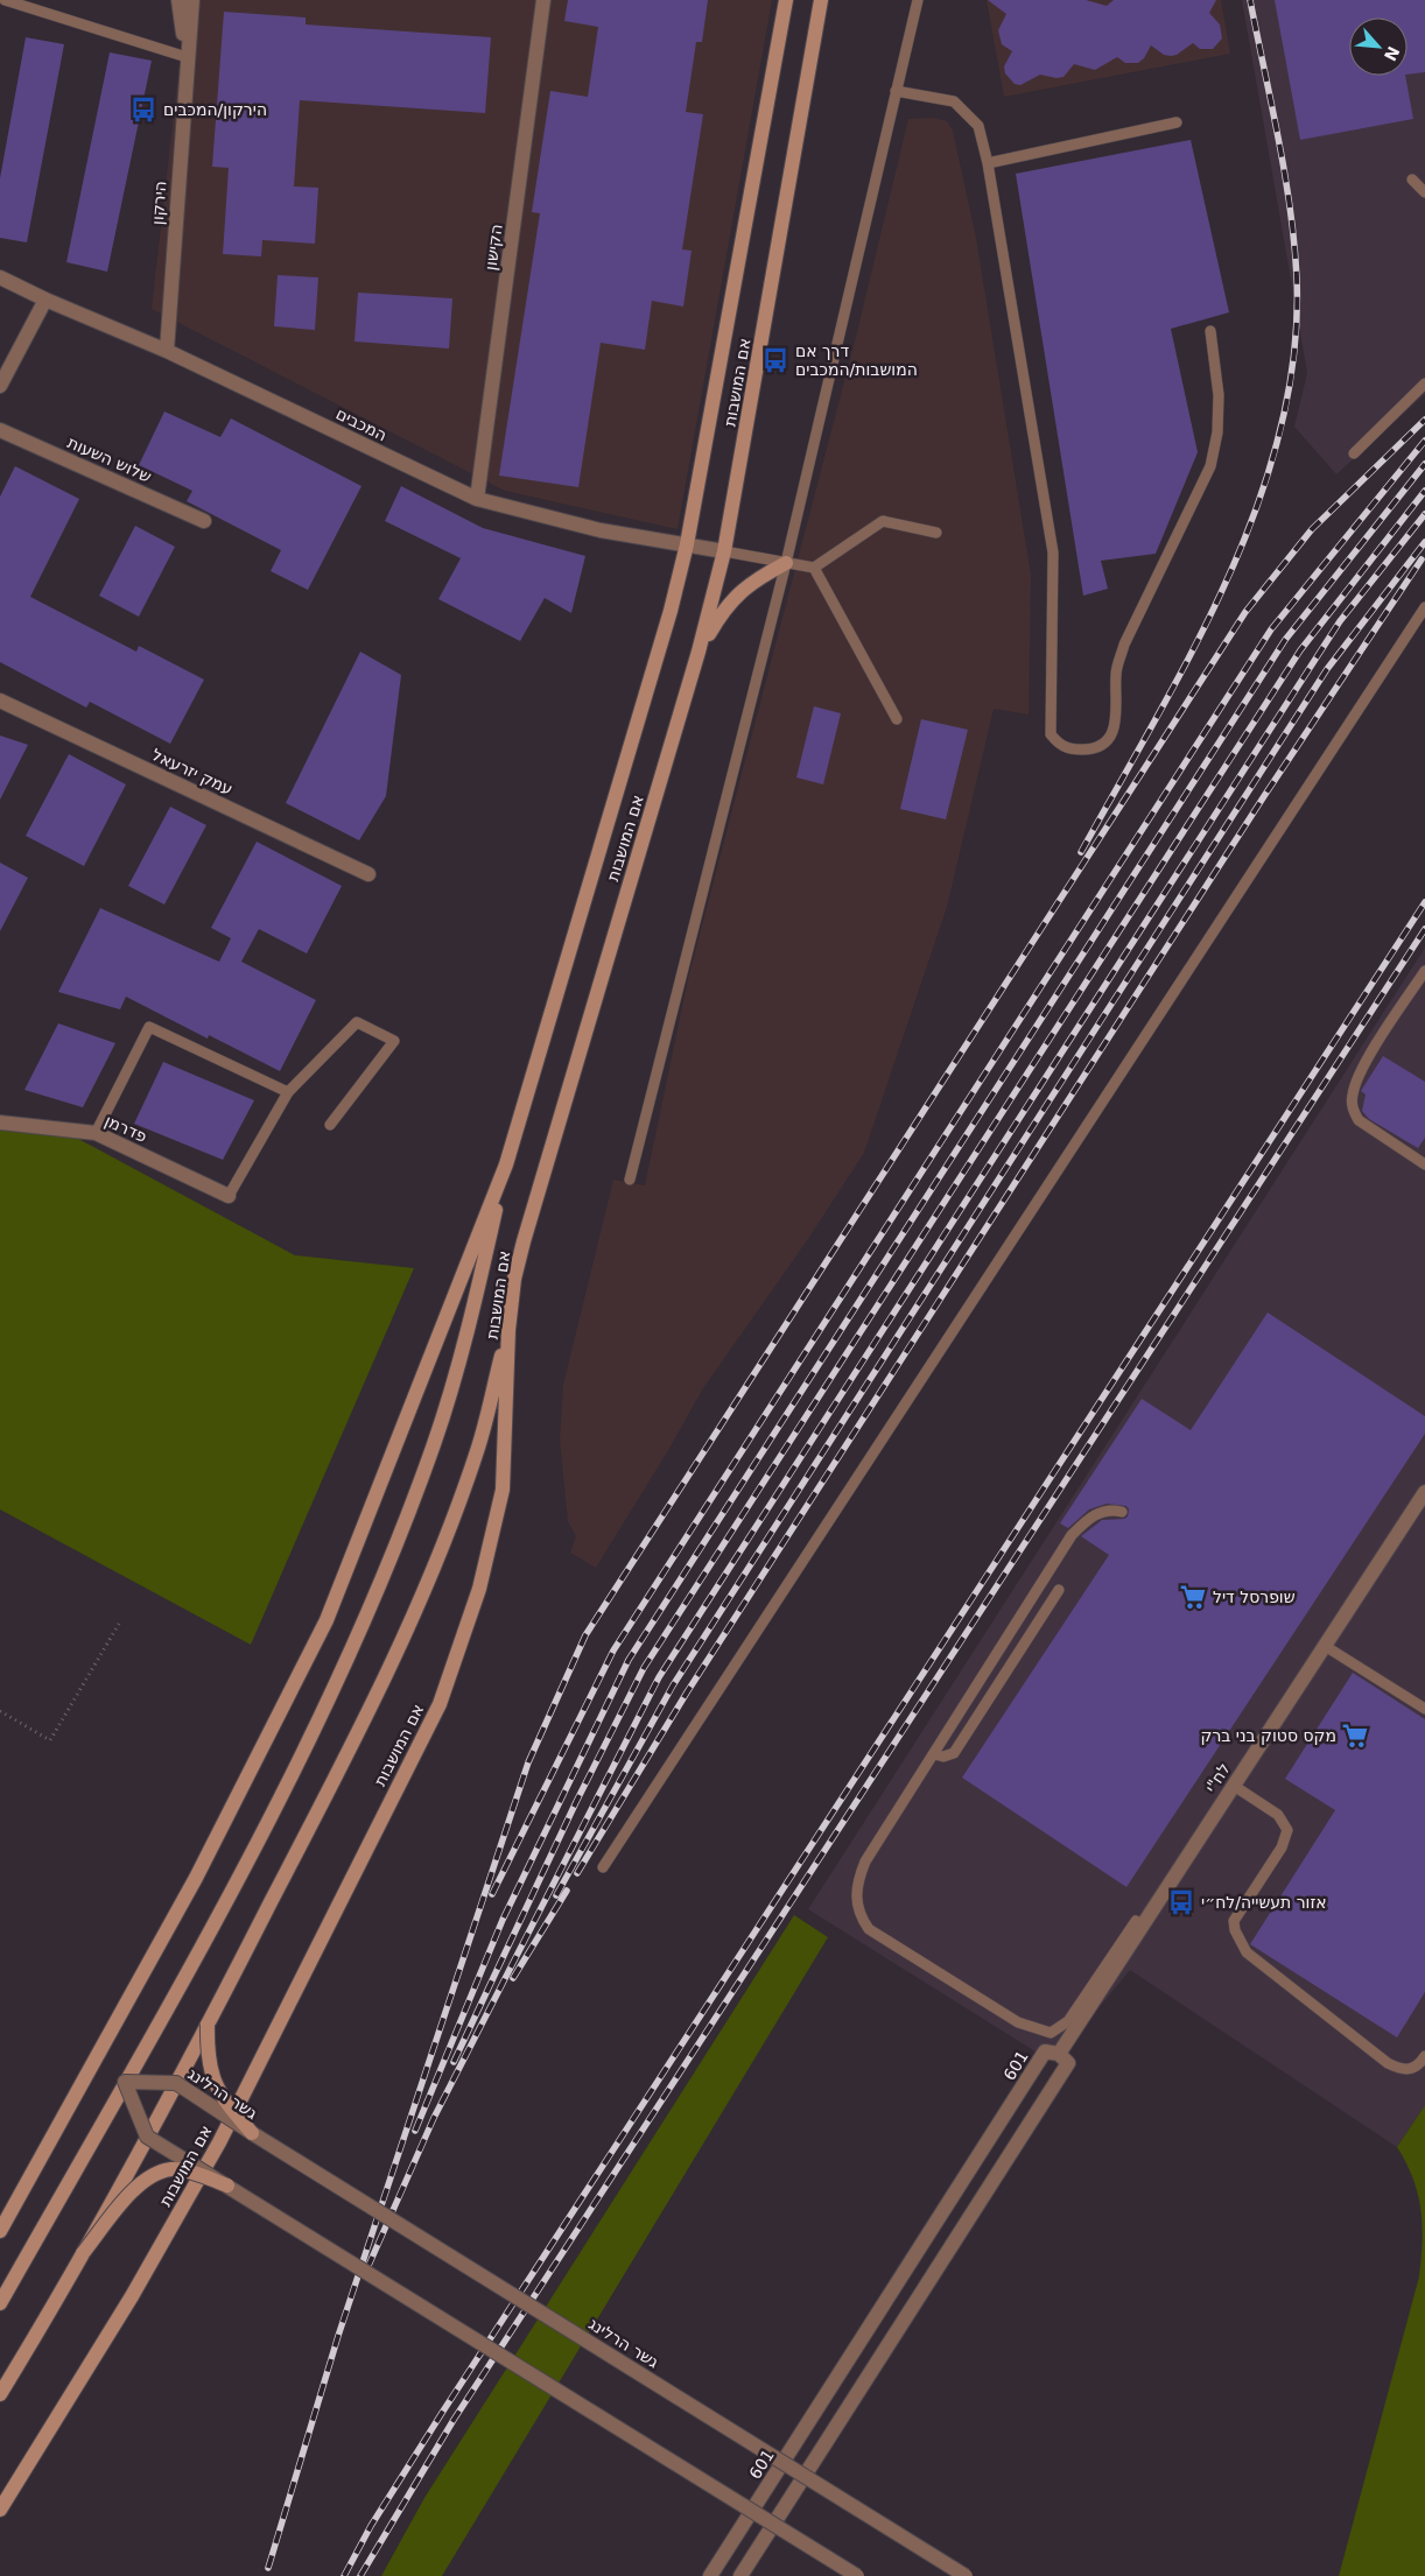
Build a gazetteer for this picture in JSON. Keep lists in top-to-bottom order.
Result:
{
  "streets": {
    "main road": ["אם המושבות"],
    "street": [
      "הירקון",
      "הקישון",
      "המכבים",
      "שלוש השעות",
      "עמק יזרעאל",
      "פדרמן",
      "לח\"י",
      "601",
      "גשר הרלינג"
    ]
  },
  "crossings": [
    ["הירקון", "המכבים"],
    ["הקישון", "המכבים"],
    ["אם המושבות", "המכבים"],
    ["לח\"י", "601"]
  ],
  "places": {
    "bus stop": ["הירקון/המכבים", "דרך אם המושבות/המכבים", "אזור תעשייה/לח״י"],
    "supermarket": ["שופרסל דיל", "מקס סטוק בני ברק"]
  },
  "north": "bottom right"
}
